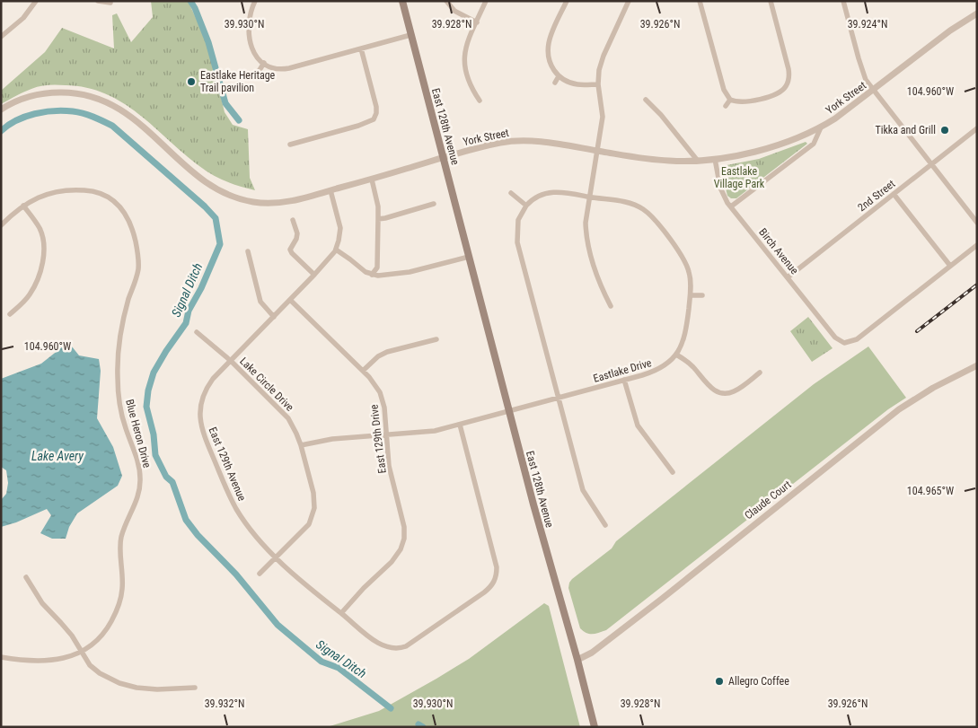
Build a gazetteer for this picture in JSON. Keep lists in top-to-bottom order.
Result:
{
  "streets": {
    "main road": ["East 128th Avenue"],
    "street": [
      "York Street",
      "2nd Street",
      "Birch Avenue",
      "Eastlake Drive",
      "Lake Circle Drive",
      "Blue Heron Drive",
      "East 129th Drive",
      "East 129th Avenue",
      "Claude Court"
    ]
  },
  "crossings": [
    ["York Street", "East 128th Avenue"],
    ["York Street", "Birch Avenue"],
    ["East 128th Avenue", "Eastlake Drive"],
    ["East 128th Avenue", "Claude Court"],
    ["2nd Street", "Birch Avenue"],
    ["Eastlake Drive", "Lake Circle Drive"],
    ["Eastlake Drive", "East 129th Drive"],
    ["Eastlake Drive", "East 129th Avenue"],
    ["Lake Circle Drive", "East 129th Avenue"],
    ["East 129th Drive", "East 129th Avenue"]
  ],
  "water": ["Signal Ditch", "Lake Avery"],
  "parks": ["Eastlake Village Park"],
  "places": ["Eastlake Heritage Trail pavilion", "Tikka and Grill", "Allegro Coffee"],
  "coordinates": [
    "39.930°N",
    "39.926°N",
    "39.924°N",
    "39.928°N",
    "104.960°W",
    "104.965°W",
    "39.932°N"
  ]
}
